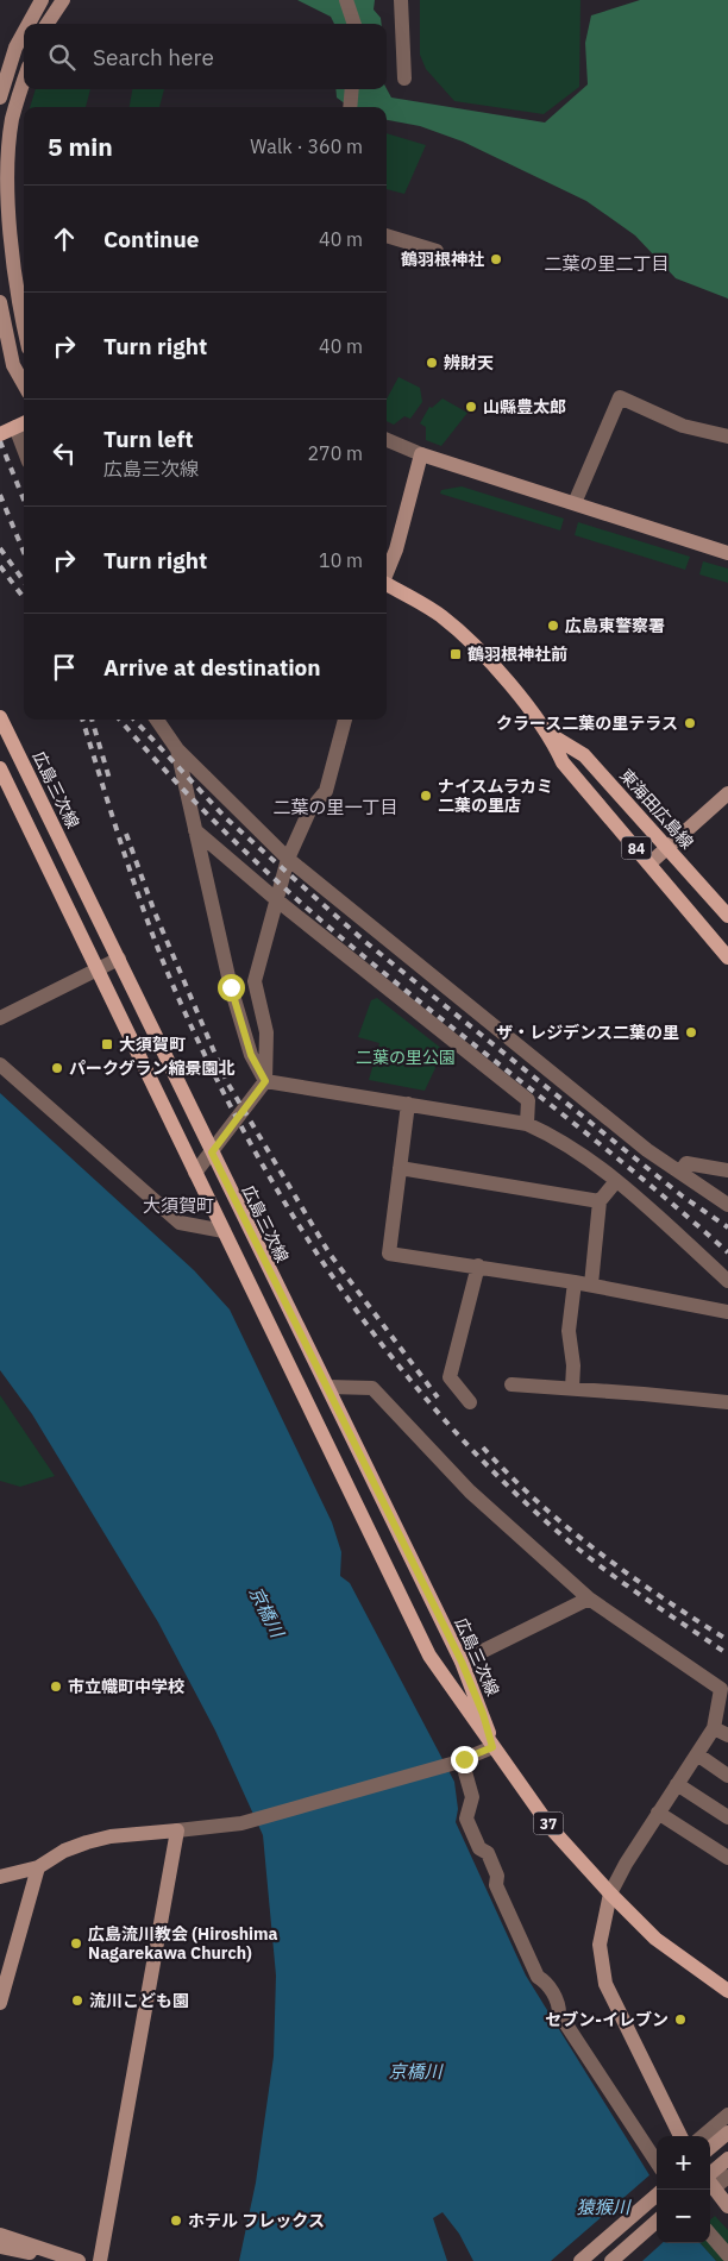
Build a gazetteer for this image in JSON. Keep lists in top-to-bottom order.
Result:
{
  "streets": {
    "main road": [
      "広島三次線",
      "東海田広島線",
      "84",
      "37"
    ]
  },
  "districts": ["二葉の里二丁目", "二葉の里一丁目", "大須賀町"],
  "water": ["京橋川", "猿猴川"],
  "parks": ["二葉の里公園"],
  "places": {
    "other": [
      "鶴羽根神社",
      "辨財天",
      "山縣豊太郎",
      "広島東警察署",
      "クラース二葉の里テラス",
      "ナイスムラカミ 二葉の里店",
      "ザ・レジデンス二葉の里",
      "パークグラン縮景園北",
      "市立幟町中学校",
      "広島流川教会 (Hiroshima Nagarekawa Church)",
      "流川こども園",
      "セブン-イレブン",
      "ホテル フレックス"
    ],
    "transit": ["鶴羽根神社前", "大須賀町"]
  },
  "page": {
    "search": "Search here",
    "heading": ["5 min", "Walk · 360 m"],
    "list": [
      ["Continue", "40 m"],
      ["Turn right", "40 m"],
      ["Turn left", "広島三次線", "270 m"],
      ["Turn right", "10 m"],
      "Arrive at destination"
    ],
    "map_buttons": ["+", "−"]
  }
}
